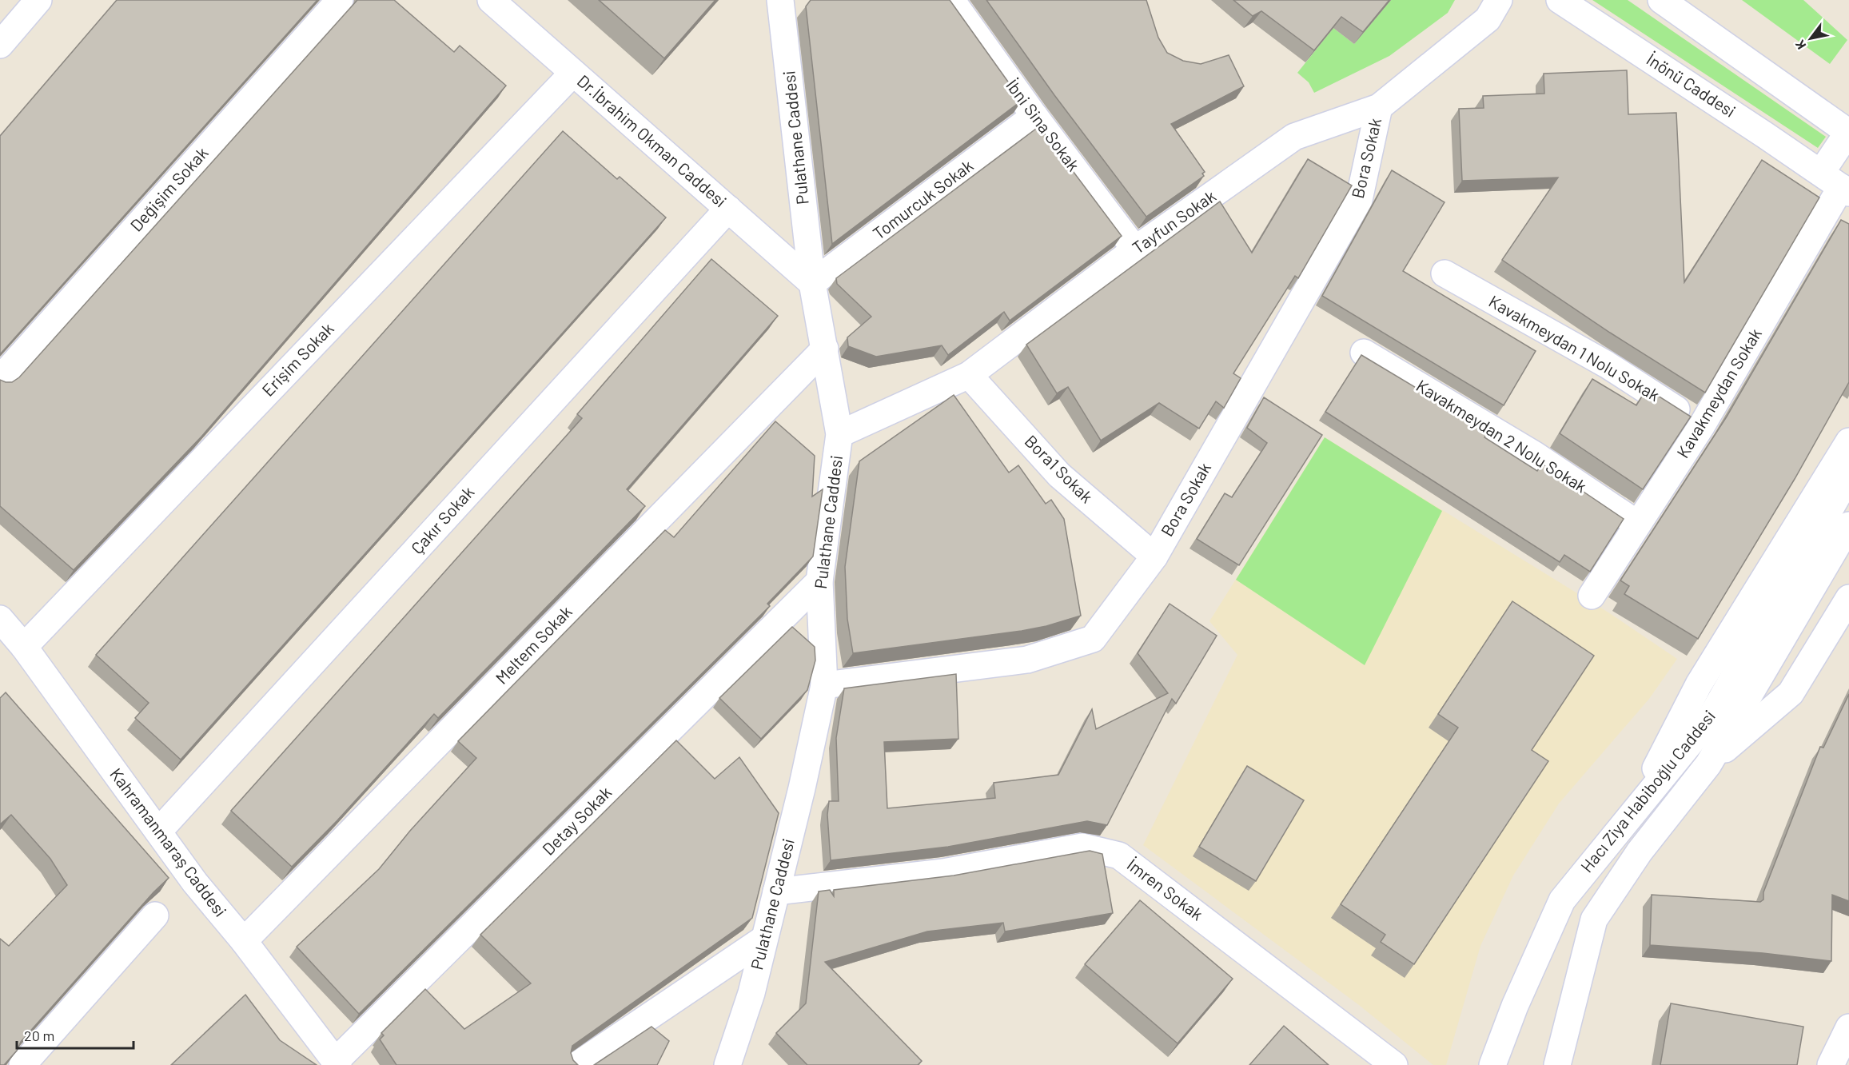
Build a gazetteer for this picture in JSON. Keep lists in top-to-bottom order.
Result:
{
  "streets": {
    "street": [
      "İnönü Caddesi",
      "İbni Sina Sokak",
      "Pulathane Caddesi",
      "Dr.İbrahim Okman Caddesi",
      "Bora Sokak",
      "Değişim Sokak",
      "Tomurcuk Sokak",
      "Tayfun Sokak",
      "Kavakmeydan 1 Nolu Sokak",
      "Erişim Sokak",
      "Kavakmeydan Sokak",
      "Kavakmeydan 2 Nolu Sokak",
      "Bora1 Sokak",
      "Çakır Sokak",
      "Meltem Sokak",
      "Hacı Ziya Habiboğlu Caddesi",
      "Detay Sokak",
      "Kahramanmaraş Caddesi",
      "İmren Sokak"
    ]
  },
  "crossings": [
    ["İnönü Caddesi", "Kavakmeydan Sokak"],
    ["İbni Sina Sokak", "Tomurcuk Sokak"],
    ["İbni Sina Sokak", "Tayfun Sokak"],
    ["Pulathane Caddesi", "Dr.İbrahim Okman Caddesi"],
    ["Pulathane Caddesi", "Bora Sokak"],
    ["Pulathane Caddesi", "Tomurcuk Sokak"],
    ["Pulathane Caddesi", "Tayfun Sokak"],
    ["Pulathane Caddesi", "Meltem Sokak"],
    ["Pulathane Caddesi", "Detay Sokak"],
    ["Pulathane Caddesi", "İmren Sokak"],
    ["Dr.İbrahim Okman Caddesi", "Tomurcuk Sokak"],
    ["Dr.İbrahim Okman Caddesi", "Erişim Sokak"],
    ["Dr.İbrahim Okman Caddesi", "Çakır Sokak"],
    ["Bora Sokak", "Tayfun Sokak"],
    ["Bora Sokak", "Bora1 Sokak"],
    ["Tayfun Sokak", "Bora1 Sokak"],
    ["Kavakmeydan 1 Nolu Sokak", "Kavakmeydan Sokak"],
    ["Erişim Sokak", "Kahramanmaraş Caddesi"],
    ["Kavakmeydan Sokak", "Kavakmeydan 2 Nolu Sokak"],
    ["Çakır Sokak", "Kahramanmaraş Caddesi"],
    ["Meltem Sokak", "Kahramanmaraş Caddesi"],
    ["Detay Sokak", "Kahramanmaraş Caddesi"]
  ],
  "scale_bar": "20 m",
  "north": "bottom left"
}
